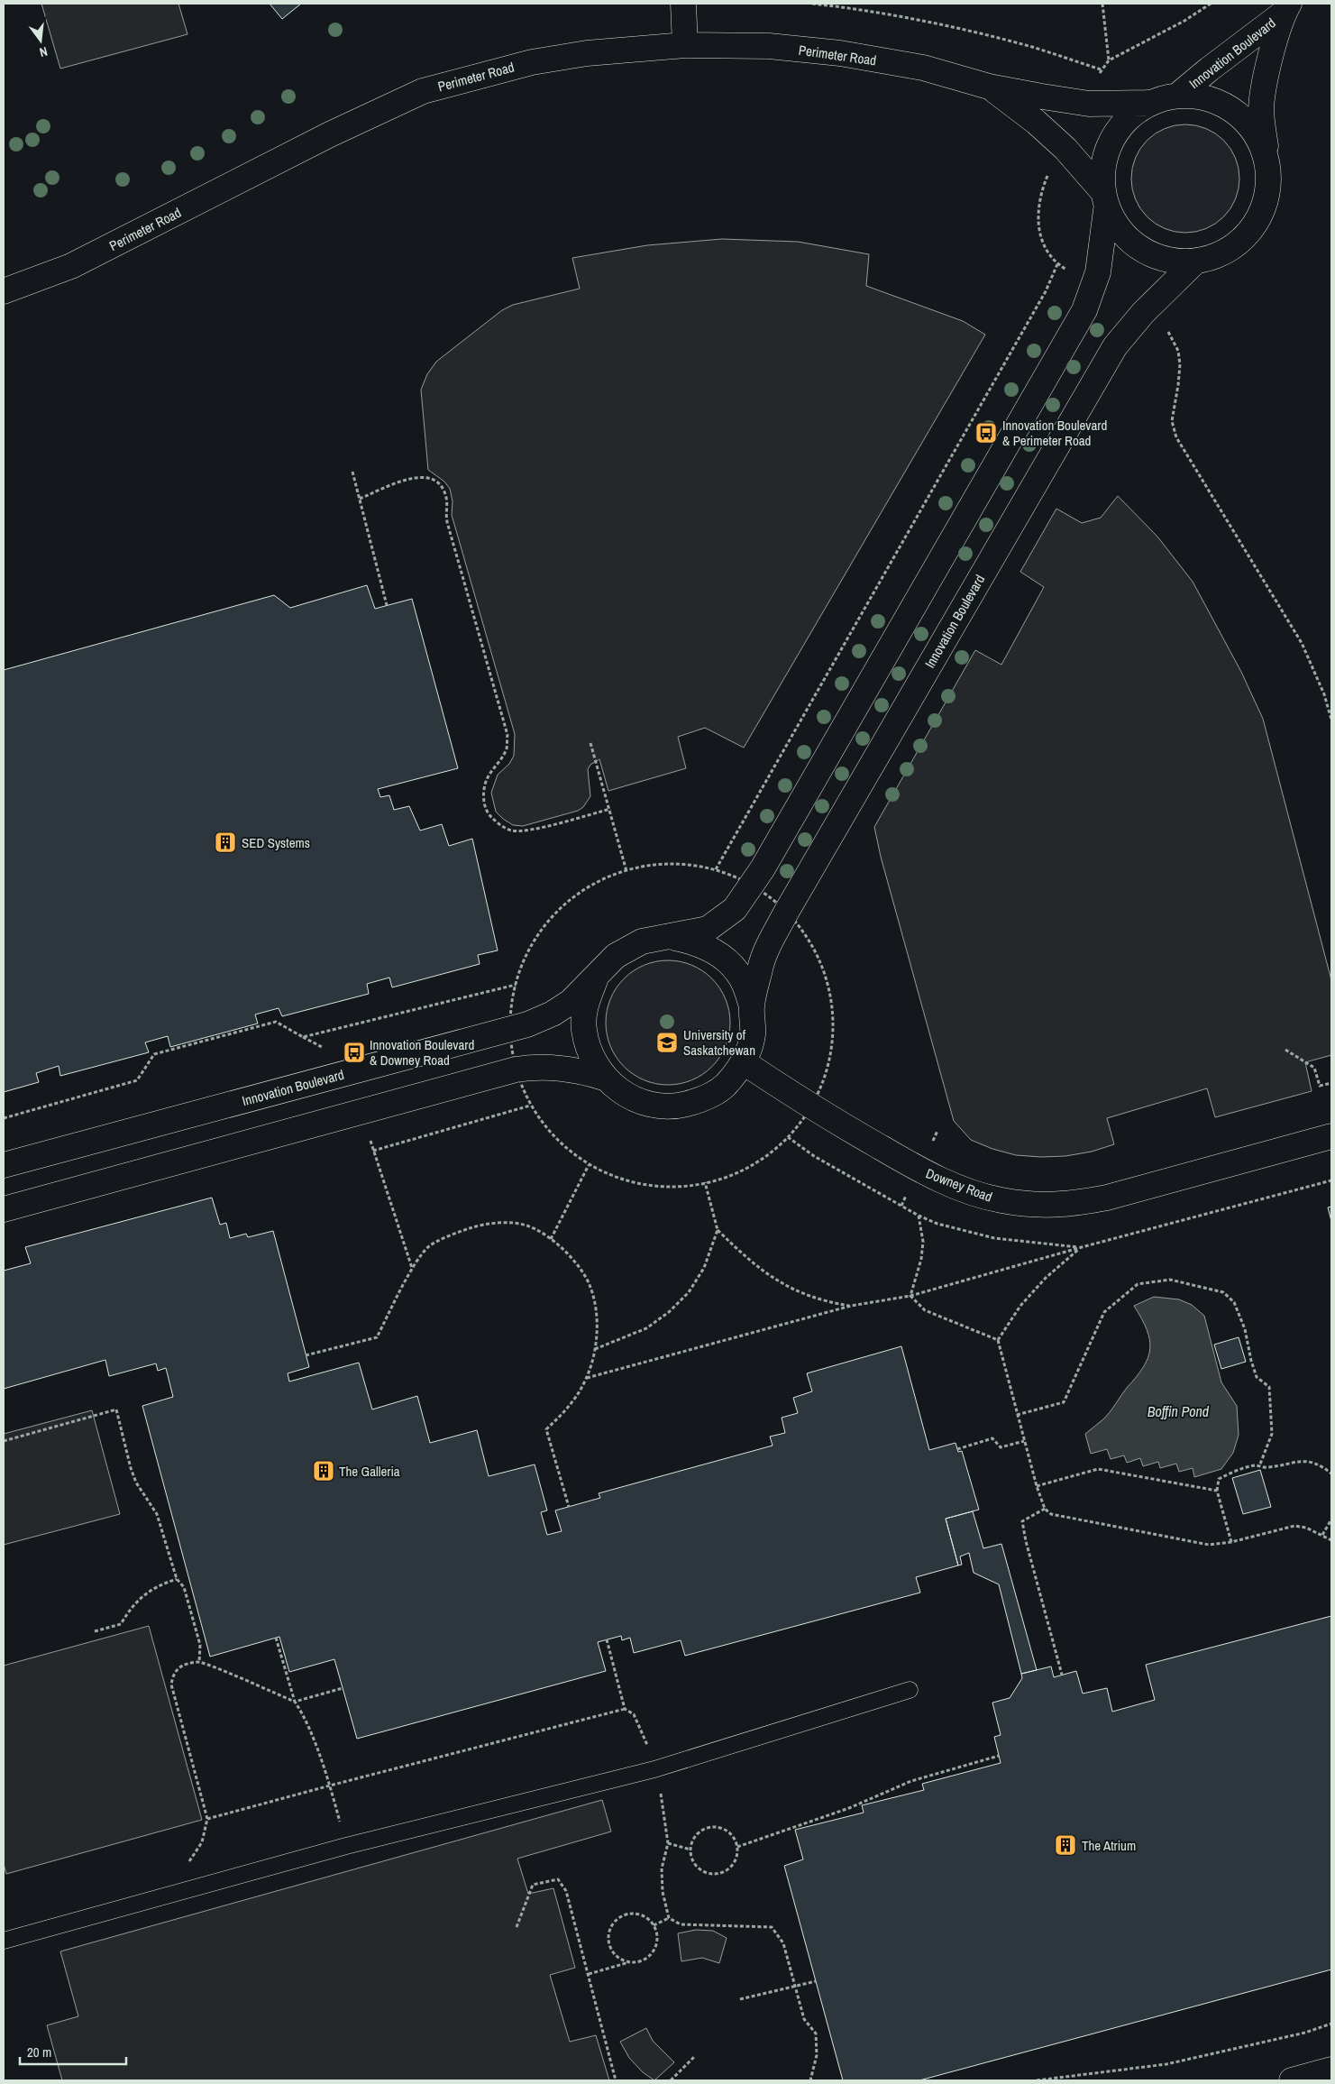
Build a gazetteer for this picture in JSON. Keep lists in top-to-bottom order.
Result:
{
  "streets": {
    "street": ["Innovation Boulevard", "Perimeter Road", "Downey Road"]
  },
  "crossings": [
    ["Innovation Boulevard", "Perimeter Road"],
    ["Innovation Boulevard", "Downey Road"]
  ],
  "water": ["Boffin Pond"],
  "places": {
    "bus stop": ["Innovation Boulevard & Perimeter Road", "Innovation Boulevard & Downey Road"],
    "building": ["SED Systems", "The Galleria", "The Atrium"],
    "school or university": ["University of Saskatchewan"]
  },
  "scale_bar": "20 m",
  "north": "bottom"
}
